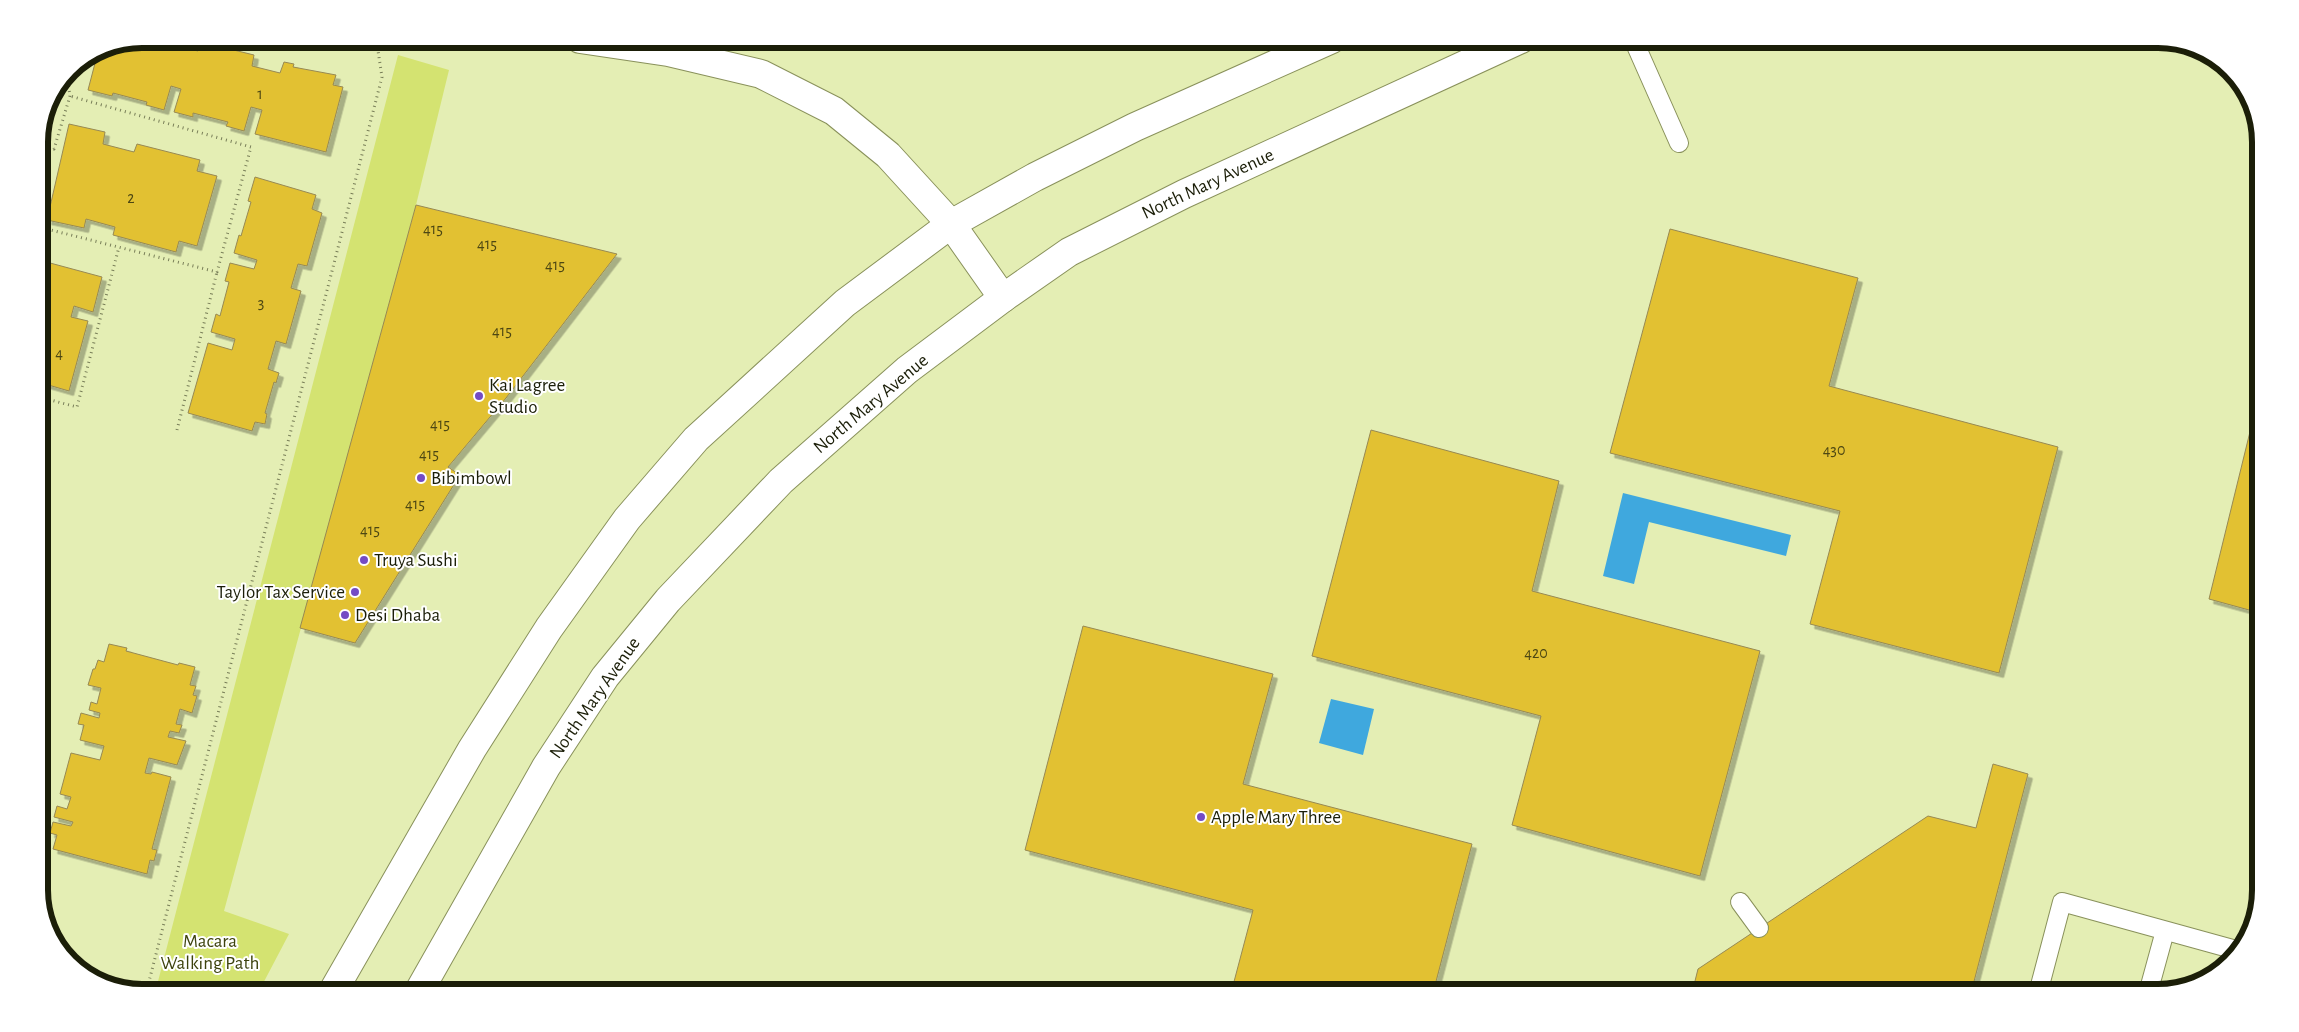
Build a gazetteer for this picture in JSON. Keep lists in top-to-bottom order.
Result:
{
  "streets": {
    "main road": ["North Mary Avenue"]
  },
  "parks": ["Macara Walking Path"],
  "places": [
    "Kai Lagree Studio",
    "Bibimbowl",
    "Truya Sushi",
    "Taylor Tax Service",
    "Desi Dhaba",
    "Apple Mary Three"
  ],
  "house_numbers": [
    "1",
    "2",
    "415",
    "415",
    "415",
    "3",
    "415",
    "4",
    "415",
    "430",
    "415",
    "415",
    "415",
    "420"
  ]
}
